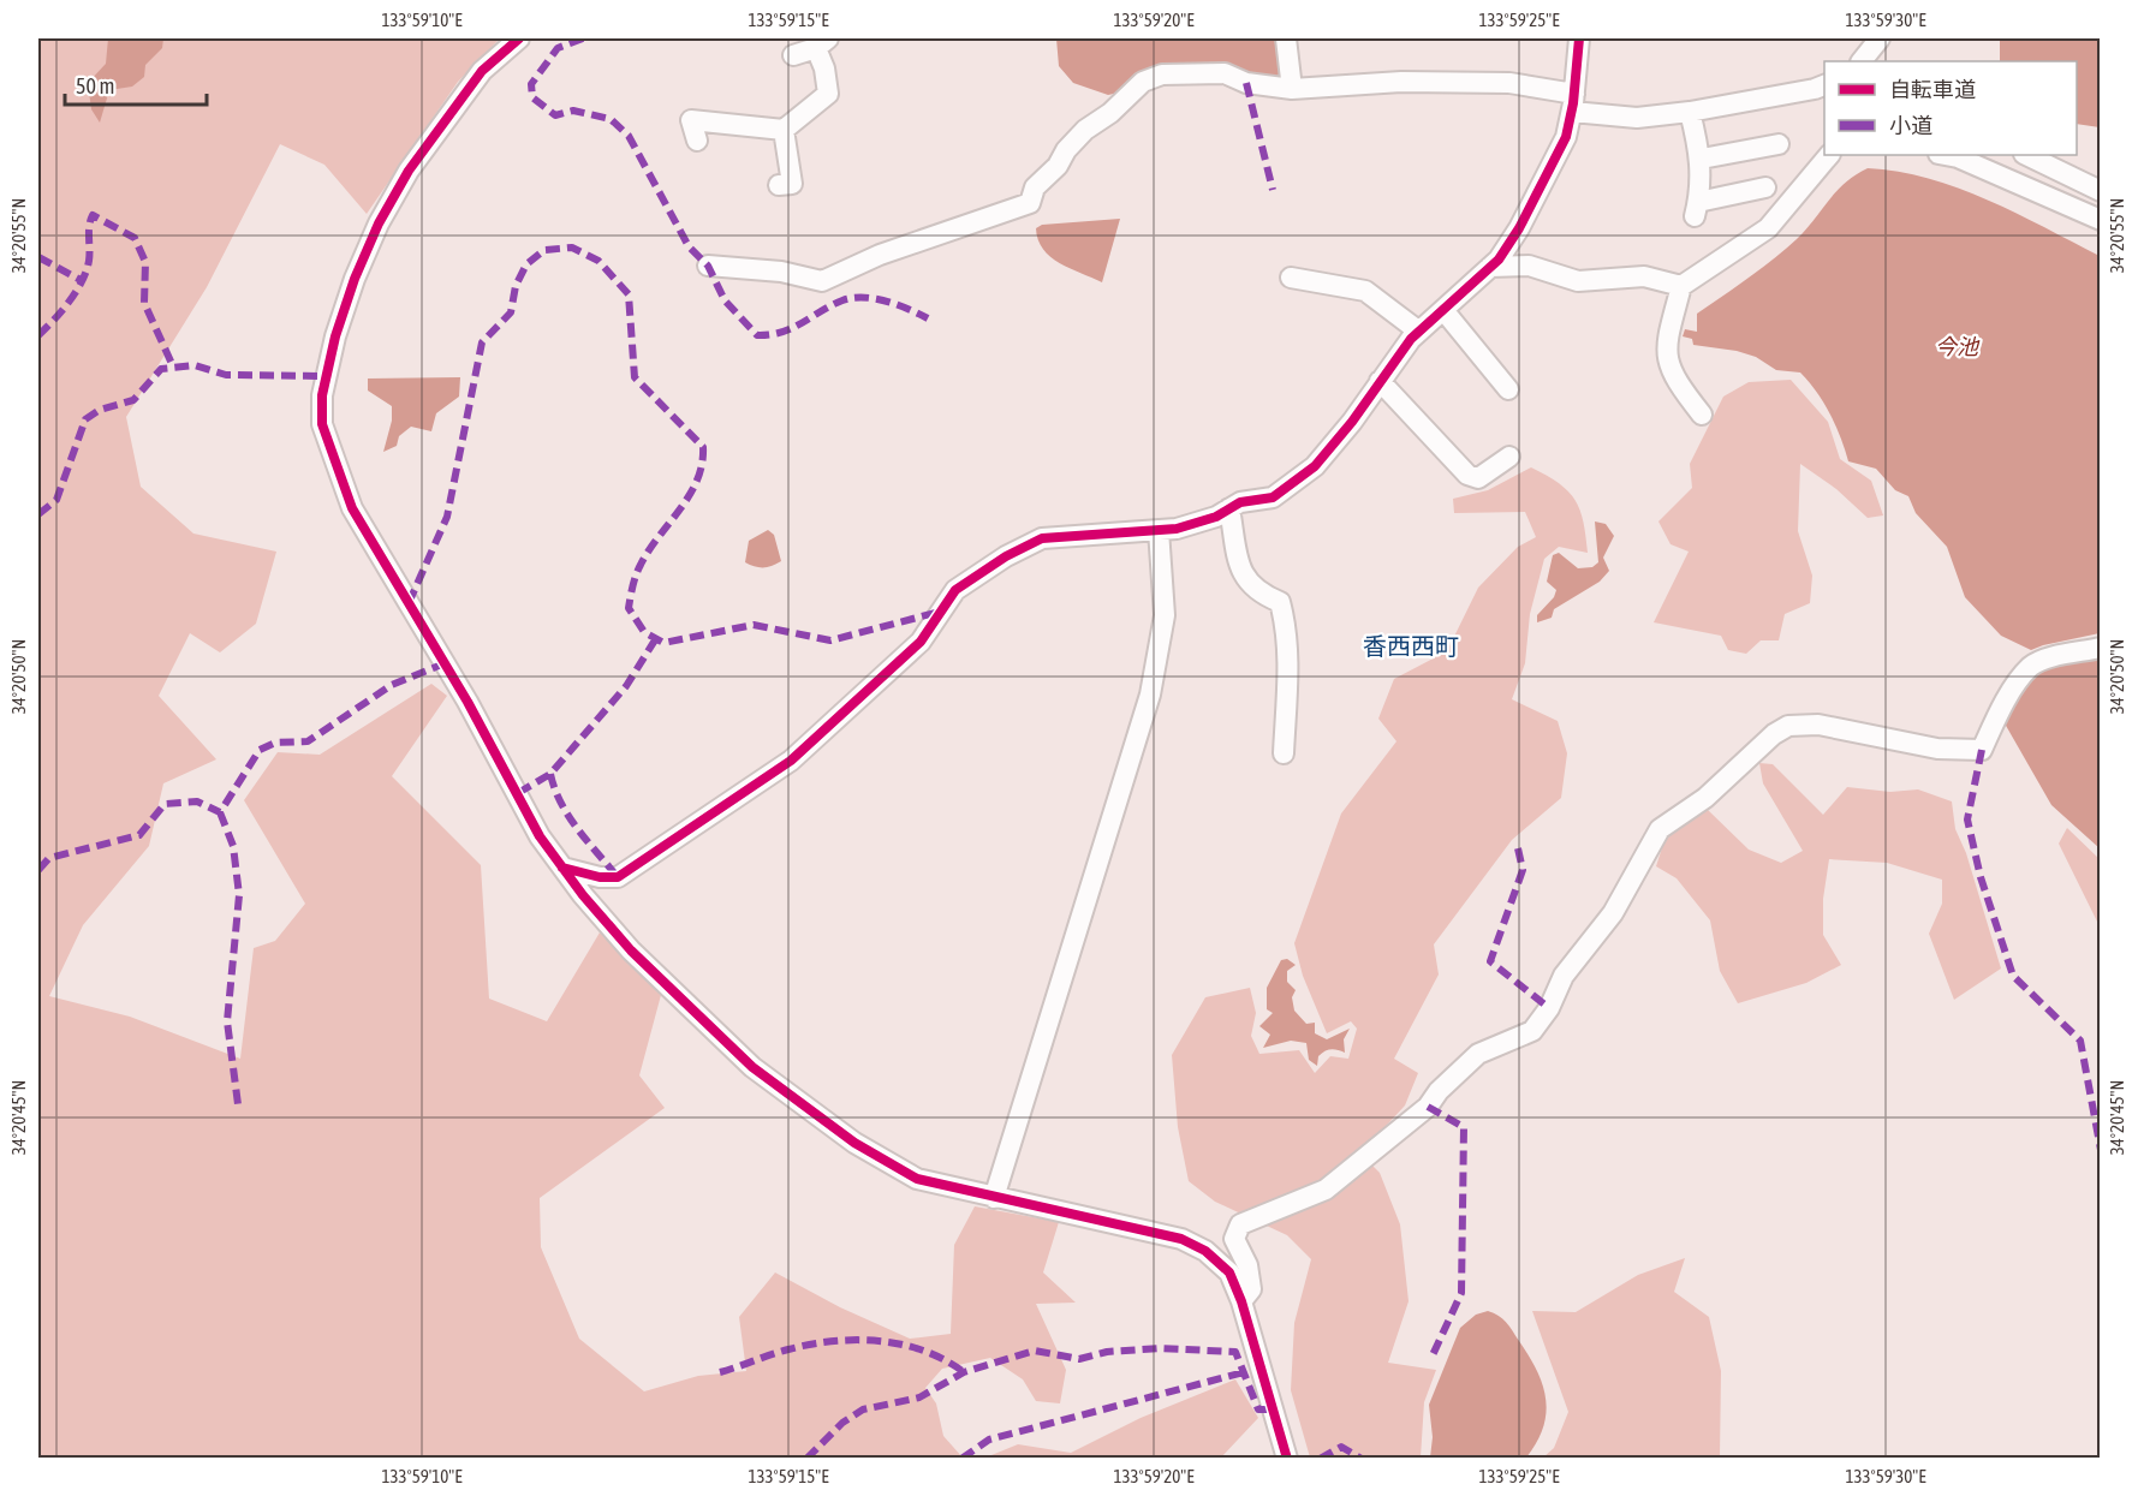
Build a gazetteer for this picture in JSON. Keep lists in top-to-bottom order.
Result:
{
  "districts": ["香西西町"],
  "water": ["今池"],
  "legend": ["自転車道", "小道"],
  "scale_bar": "50 m",
  "coordinates": [
    "133°59'10\"E",
    "133°59'15\"E",
    "133°59'20\"E",
    "133°59'25\"E",
    "133°59'30\"E",
    "34°20'55\"N",
    "34°20'50\"N",
    "34°20'45\"N"
  ]
}
